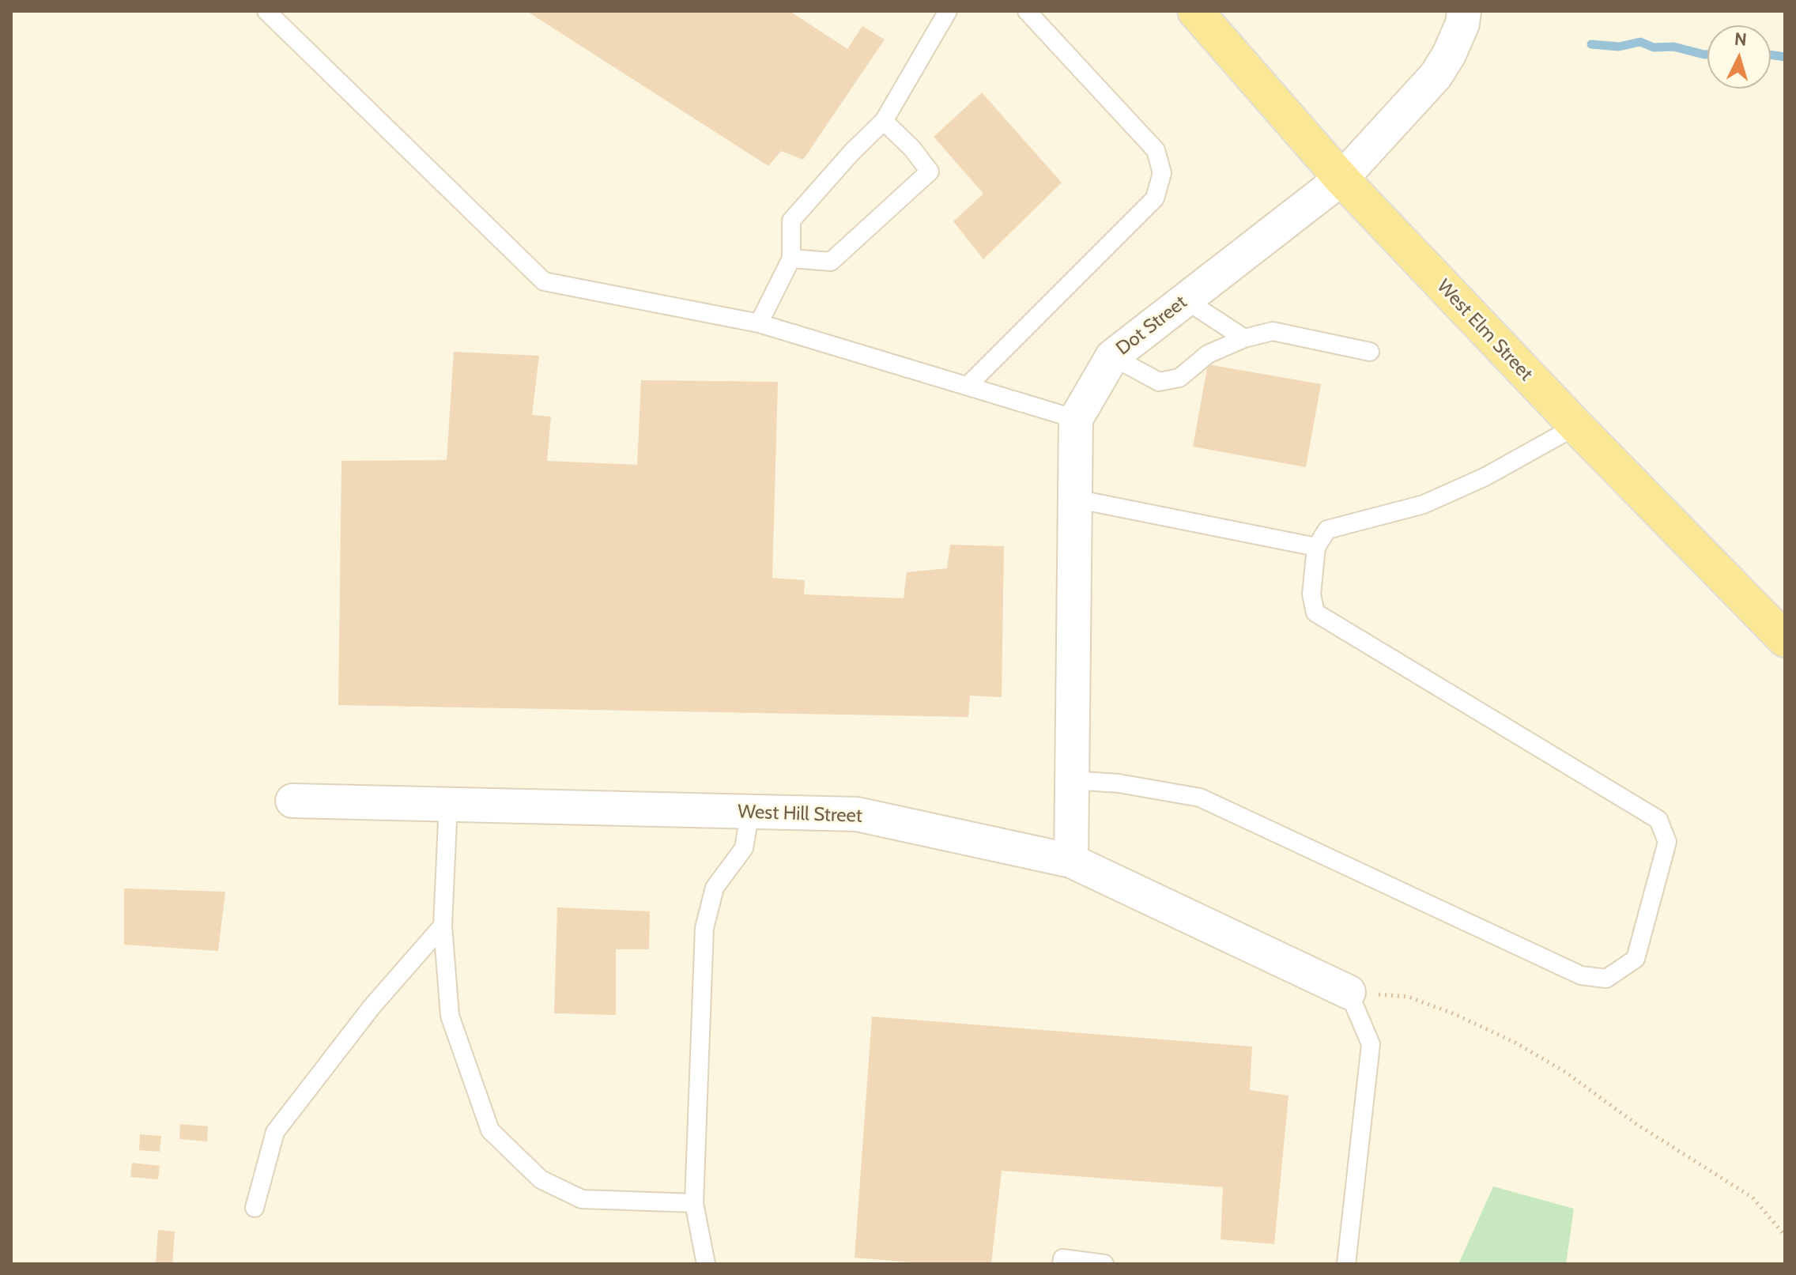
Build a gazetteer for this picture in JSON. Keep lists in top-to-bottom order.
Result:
{
  "streets": {
    "main road": ["West Elm Street"],
    "street": ["Dot Street", "West Hill Street"]
  },
  "crossings": [
    ["Dot Street", "West Elm Street"],
    ["Dot Street", "West Hill Street"]
  ],
  "north": "top"
}
